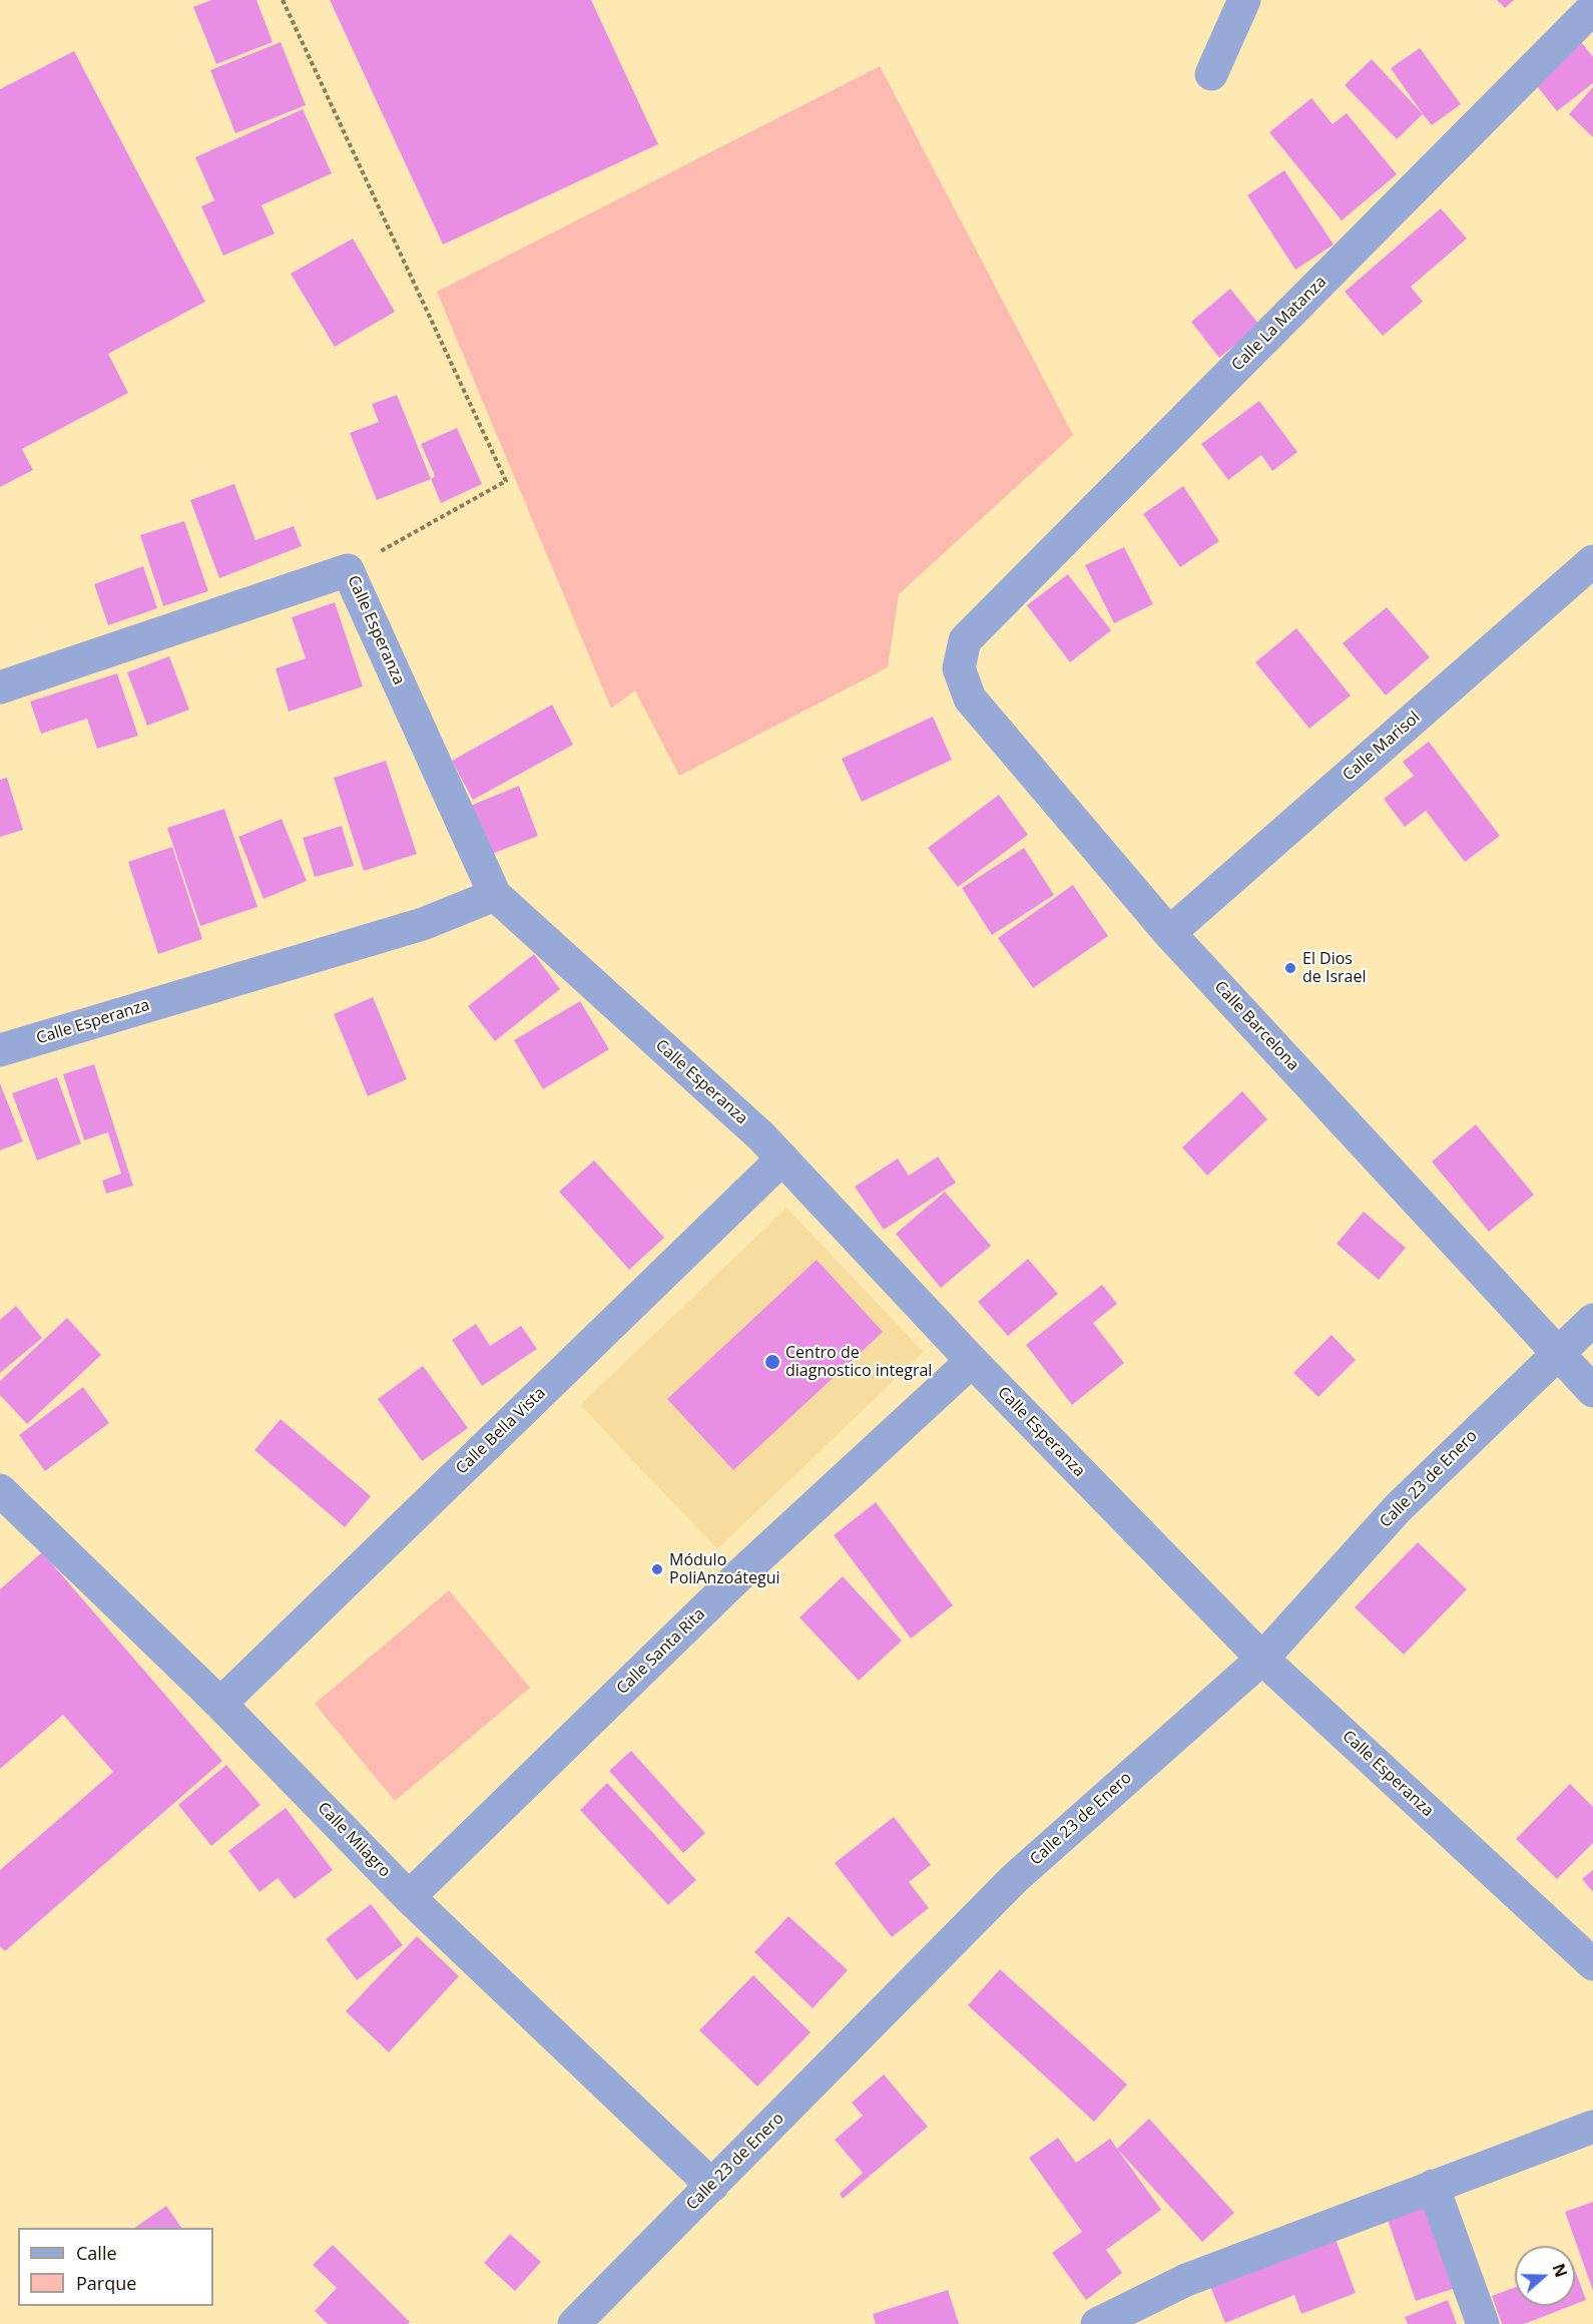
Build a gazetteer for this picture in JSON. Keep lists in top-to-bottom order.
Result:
{
  "streets": {
    "street": [
      "Calle La Matanza",
      "Calle Esperanza",
      "Calle Marisol",
      "Calle Barcelona",
      "Calle Bella Vista",
      "Calle 23 de Enero",
      "Calle Santa Rita",
      "Calle Milagro"
    ]
  },
  "crossings": [
    ["Calle La Matanza", "Calle Barcelona"],
    ["Calle Esperanza", "Calle Bella Vista"],
    ["Calle Esperanza", "Calle 23 de Enero"],
    ["Calle Esperanza", "Calle Santa Rita"],
    ["Calle Marisol", "Calle Barcelona"],
    ["Calle Barcelona", "Calle 23 de Enero"],
    ["Calle Bella Vista", "Calle Milagro"],
    ["Calle 23 de Enero", "Calle Milagro"],
    ["Calle Santa Rita", "Calle Milagro"]
  ],
  "places": ["El Dios de Israel", "Centro de diagnostico integral", "Módulo PoliAnzoátegui"],
  "legend": ["Calle", "Parque"],
  "north": "right"
}
